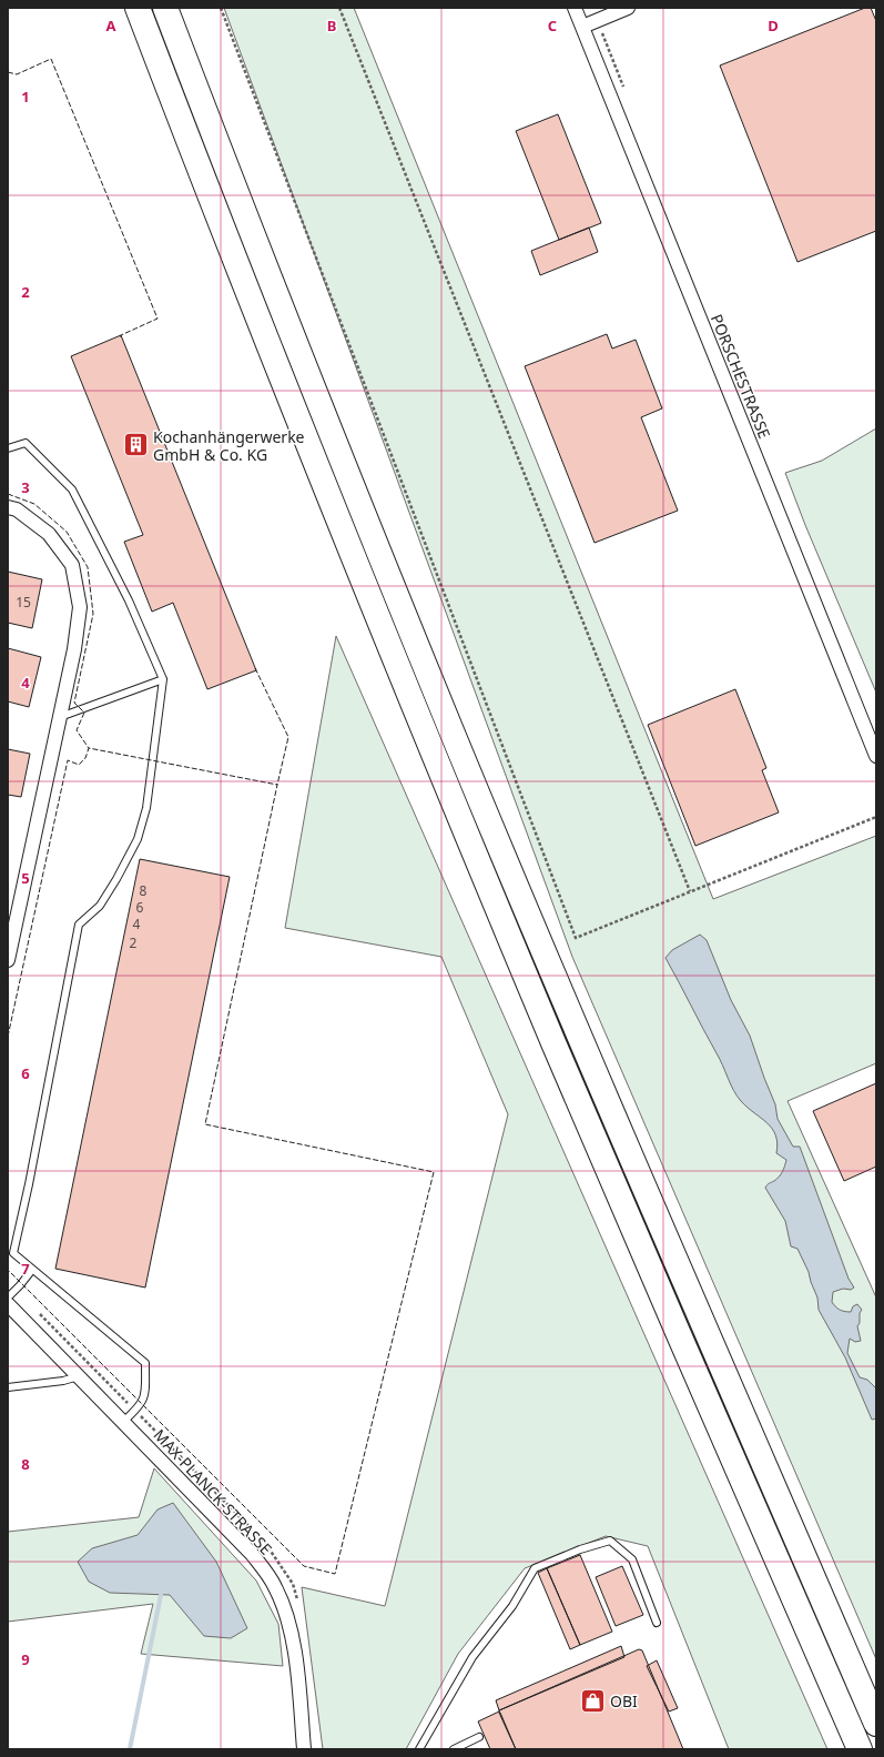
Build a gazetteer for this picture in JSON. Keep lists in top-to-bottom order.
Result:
{
  "streets": {
    "street": ["PORSCHESTRASSE", "MAX-PLANCK-STRASSE"]
  },
  "places": {
    "building": ["Kochanhängerwerke GmbH & Co. KG"],
    "shop": ["OBI"]
  },
  "house_numbers": [
    "15",
    "8",
    "6",
    "4",
    "2"
  ],
  "grid": {
    "columns": [
      "A",
      "B",
      "C",
      "D"
    ],
    "rows": [
      "1",
      "2",
      "3",
      "4",
      "5",
      "6",
      "7",
      "8",
      "9"
    ]
  }
}
